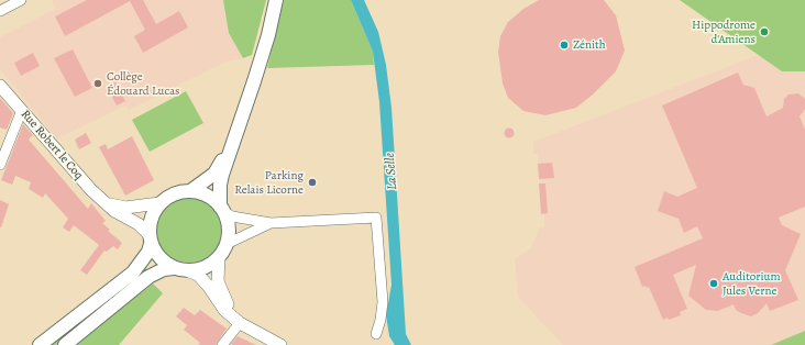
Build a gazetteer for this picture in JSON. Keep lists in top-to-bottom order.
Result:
{
  "streets": {
    "street": ["Rue Robert le Coq"]
  },
  "water": ["La Selle"],
  "places": [
    "Hippodrome d'Amiens",
    "Zénith",
    "Collège Édouard Lucas",
    "Parking Relais Licorne",
    "Auditorium Jules Verne"
  ]
}
